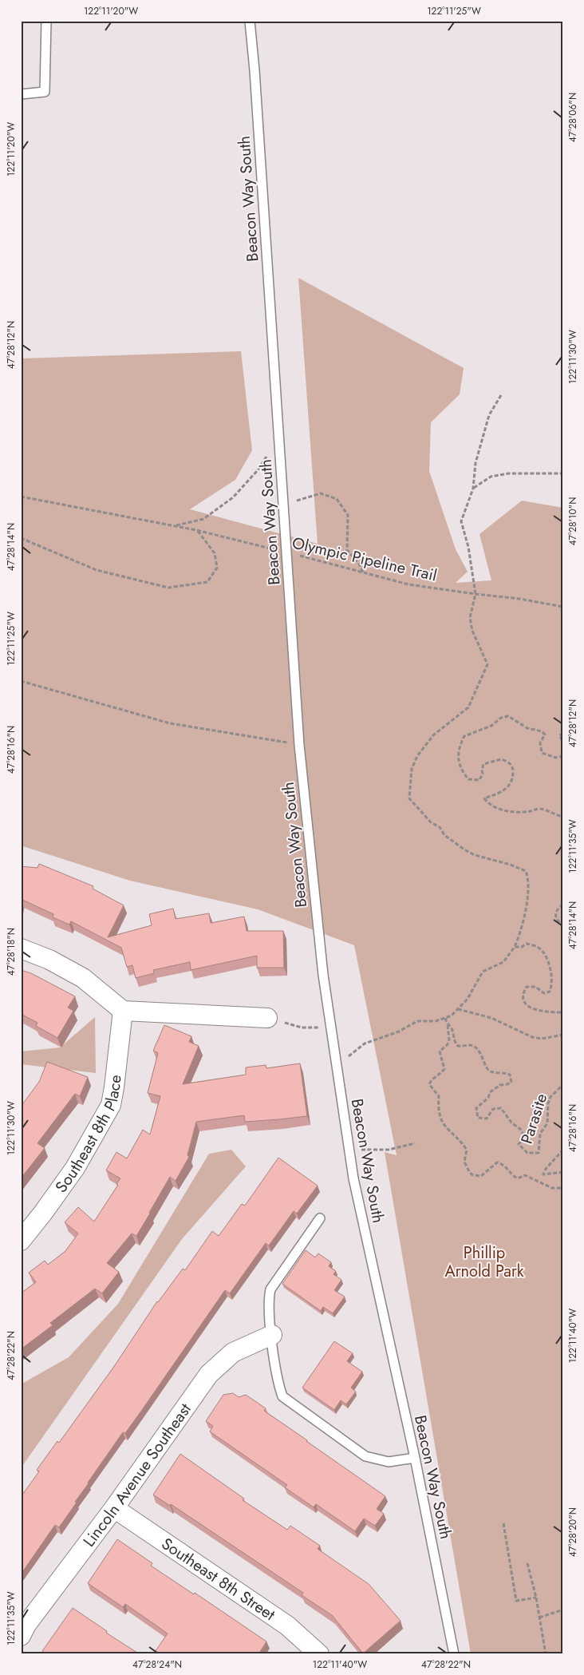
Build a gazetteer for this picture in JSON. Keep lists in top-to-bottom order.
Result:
{
  "streets": {
    "street": ["Southeast 8th Place", "Lincoln Avenue Southeast", "Southeast 8th Street"],
    "lane": ["Beacon Way South"],
    "path": ["Olympic Pipeline Trail", "Parasite"]
  },
  "crossings": [
    ["Beacon Way South", "Olympic Pipeline Trail"],
    ["Lincoln Avenue Southeast", "Southeast 8th Street"]
  ],
  "parks": ["Phillip Arnold Park"],
  "coordinates": [
    "122°11'20\"W",
    "122°11'25\"W",
    "47°28'06\"N",
    "47°28'12\"N",
    "122°11'30\"W",
    "47°28'10\"N",
    "47°28'14\"N",
    "47°28'16\"N",
    "122°11'35\"W",
    "47°28'18\"N",
    "122°11'40\"W",
    "47°28'22\"N",
    "47°28'20\"N",
    "47°28'24\"N"
  ]
}
